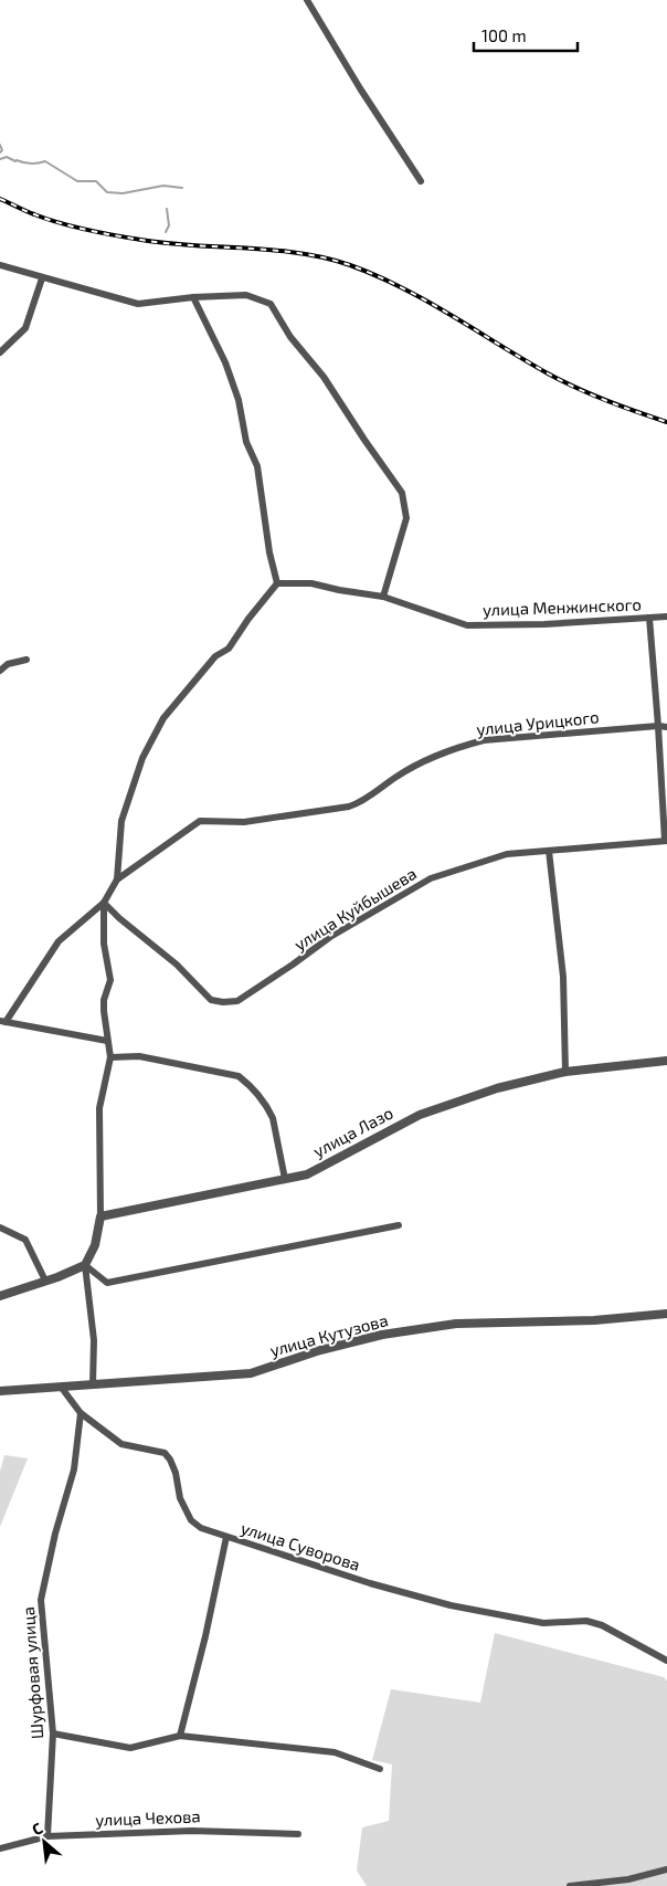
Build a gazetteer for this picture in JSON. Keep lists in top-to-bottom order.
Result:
{
  "streets": {
    "street": [
      "улица Менжинского",
      "улица Урицкого",
      "улица Куйбышева",
      "улица Лазо",
      "улица Кутузова",
      "улица Суворова",
      "Шурфовая улица",
      "улица Чехова"
    ]
  },
  "crossings": [
    ["улица Кутузова", "улица Суворова"],
    ["улица Суворова", "Шурфовая улица"],
    ["Шурфовая улица", "улица Чехова"]
  ],
  "scale_bar": "100 m",
  "north": "top left"
}
